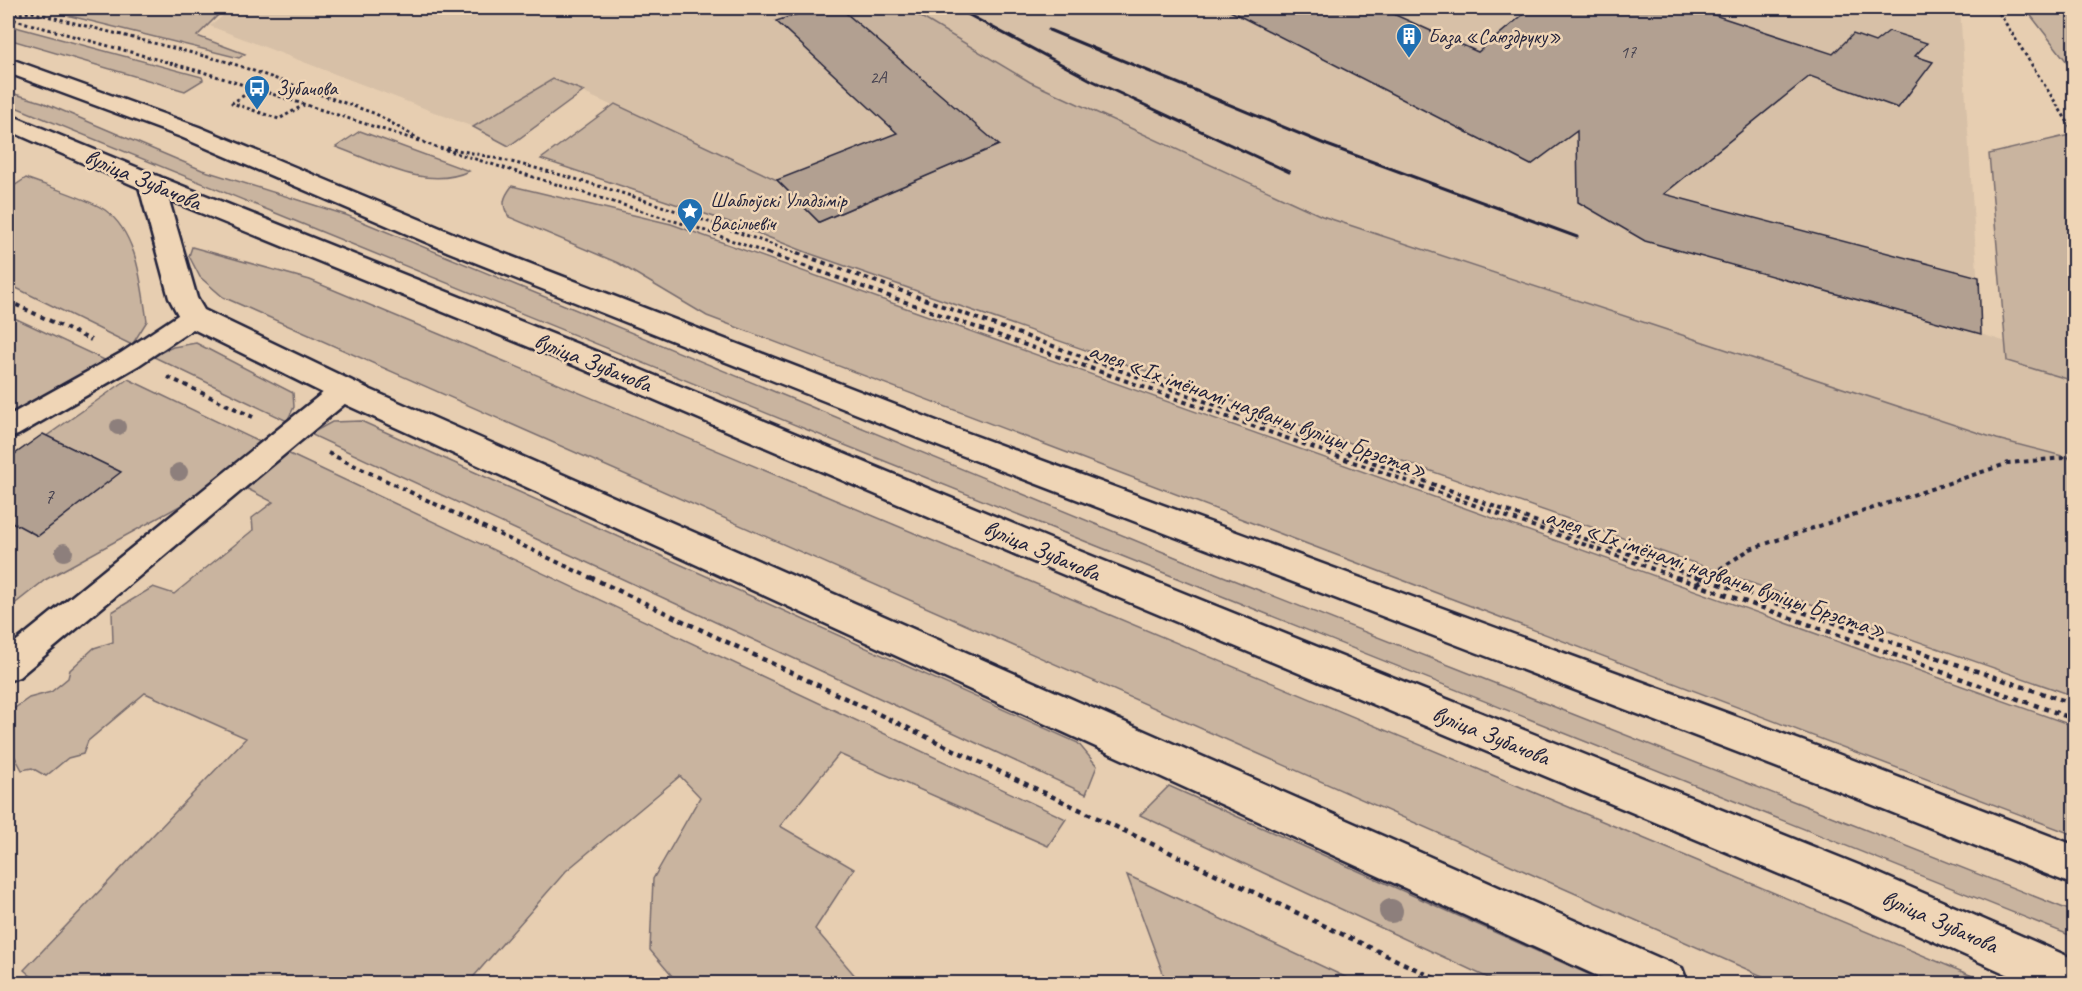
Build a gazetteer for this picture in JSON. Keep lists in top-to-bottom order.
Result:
{
  "streets": {
    "main road": ["вуліца Зубачова"],
    "path": ["алея «Іх імёнамі названы вуліцы Брэста»"]
  },
  "places": {
    "building": ["База «Саюздруку»"],
    "bus stop": ["Зубачова"],
    "place": ["Шаблоўскі Уладзімір Васільевіч"]
  },
  "house_numbers": ["17", "2А", "7"]
}
